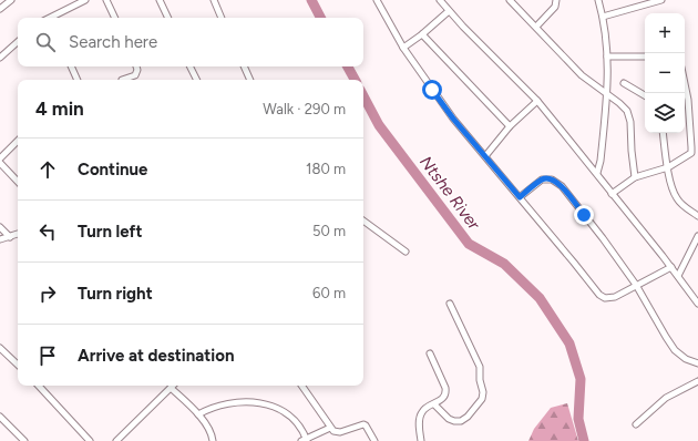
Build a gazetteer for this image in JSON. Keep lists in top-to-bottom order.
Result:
{
  "water": ["Ntshe River"],
  "page": {
    "map_buttons": ["+", "−"],
    "search": "Search here",
    "heading": ["4 min", "Walk · 290 m"],
    "list": [
      ["Continue", "180 m"],
      ["Turn left", "50 m"],
      ["Turn right", "60 m"],
      "Arrive at destination"
    ]
  }
}
